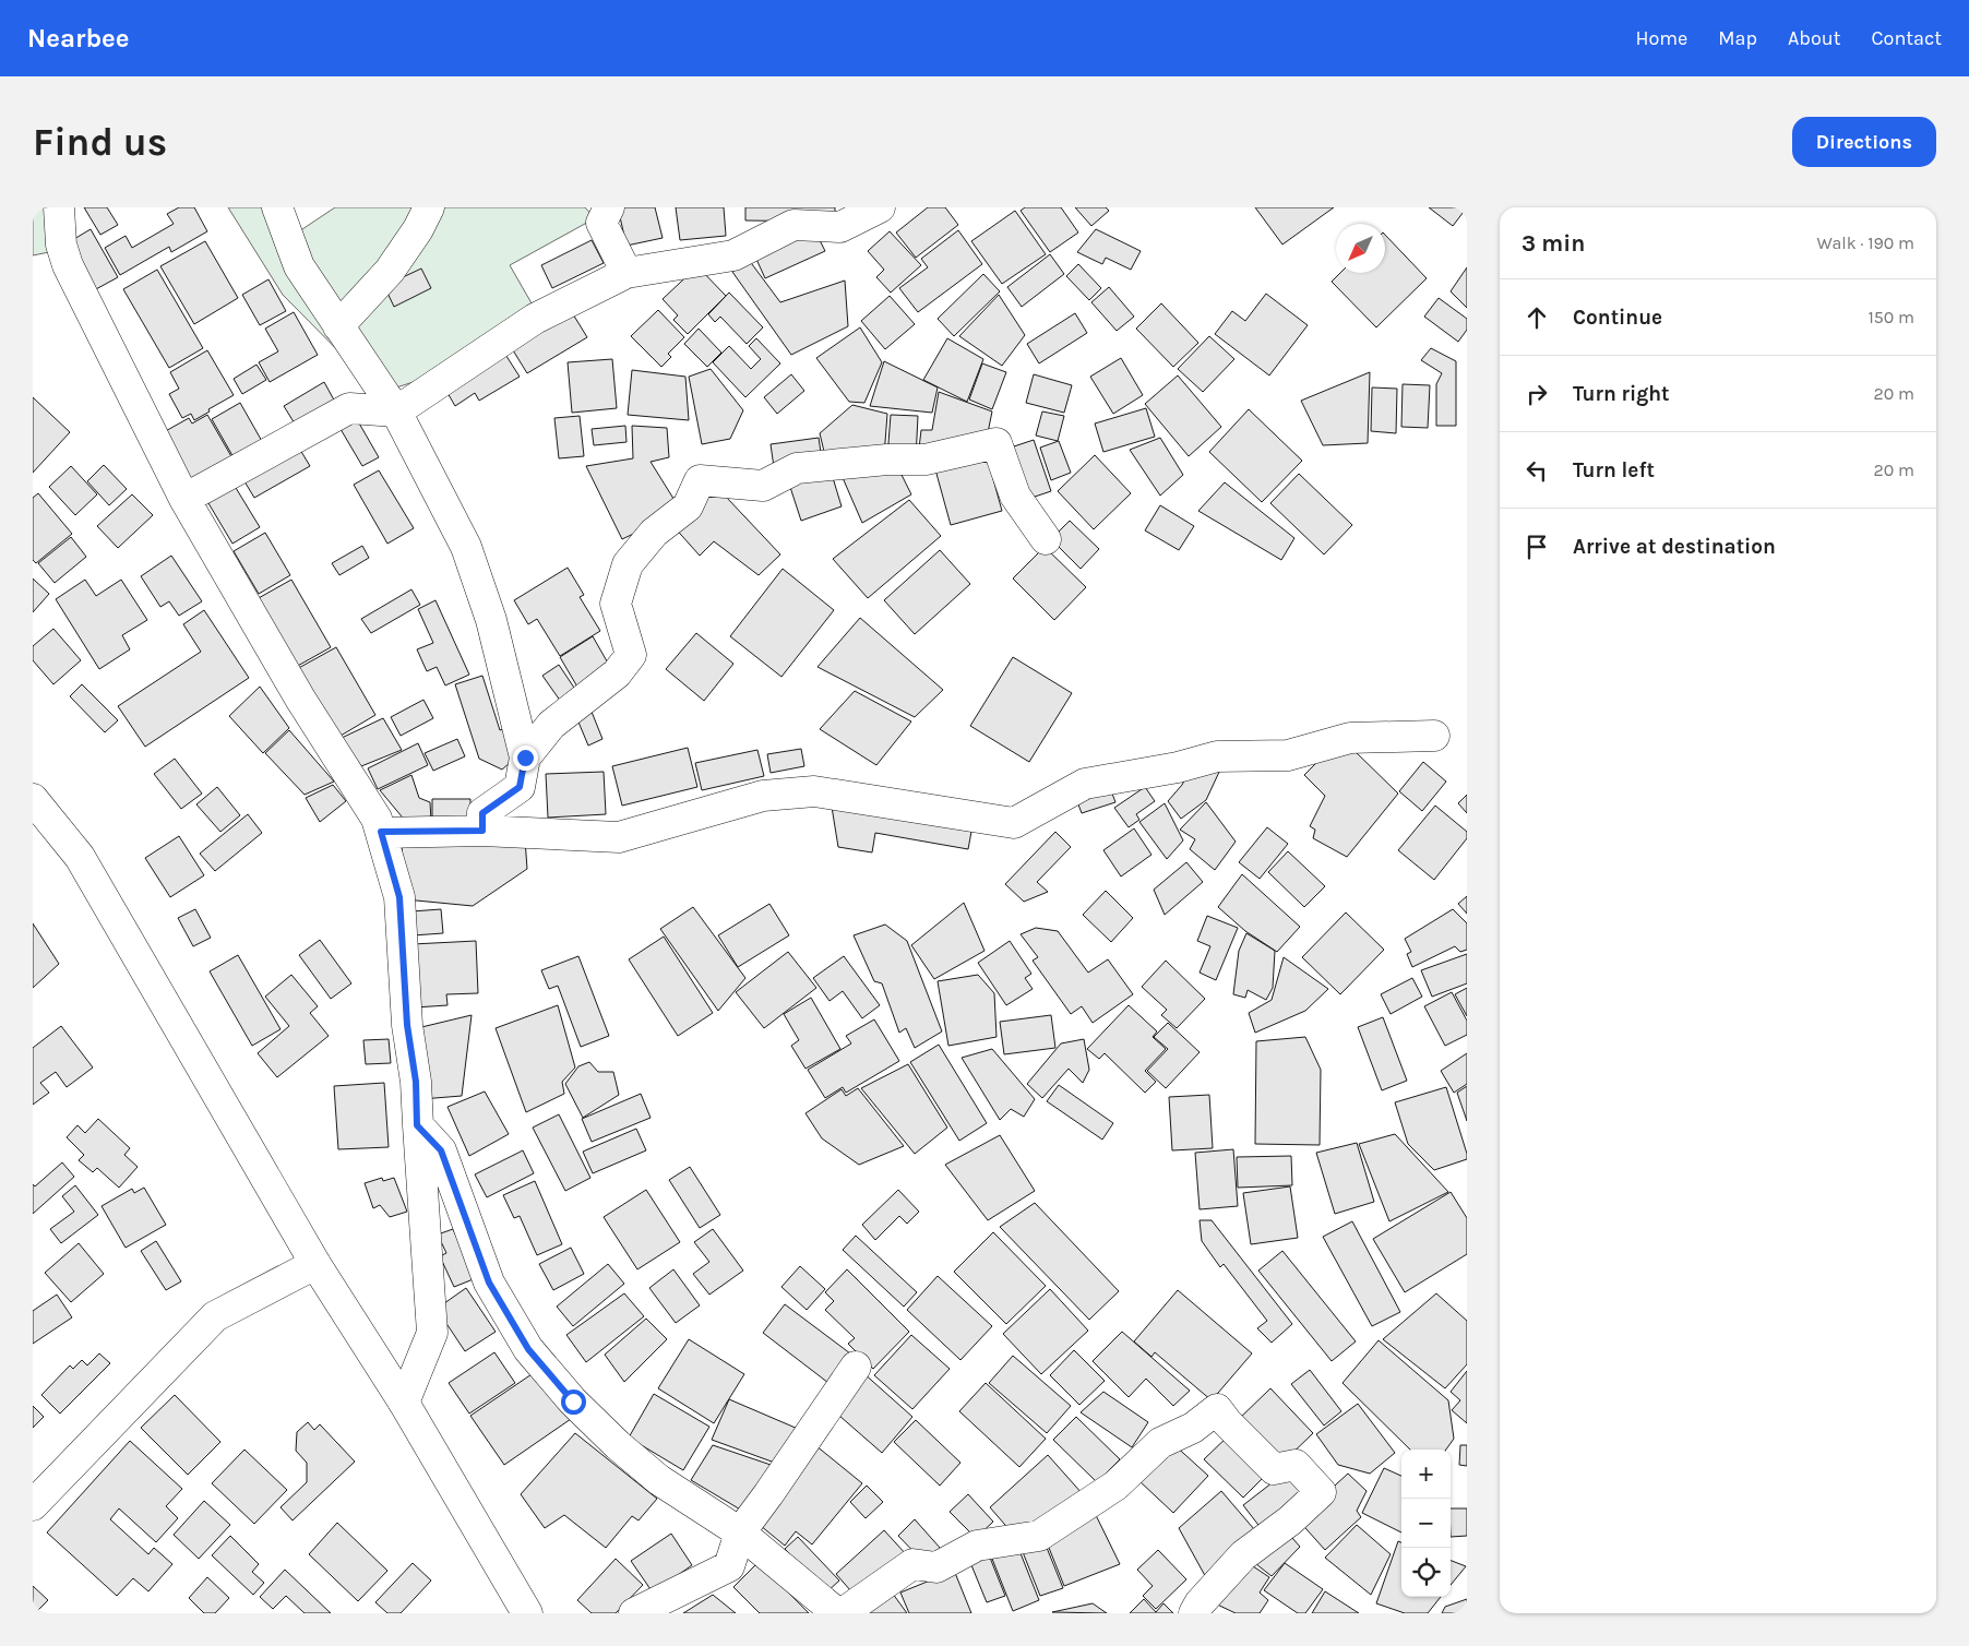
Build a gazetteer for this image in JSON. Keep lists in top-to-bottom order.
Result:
{
  "north": "bottom left",
  "page": {
    "header": "Nearbee",
    "nav": [
      "Home",
      "Map",
      "About",
      "Contact"
    ],
    "buttons": "Directions",
    "title": "Find us",
    "heading": ["3 min", "Walk · 190 m"],
    "list": [
      ["Continue", "150 m"],
      ["Turn right", "20 m"],
      ["Turn left", "20 m"],
      "Arrive at destination"
    ],
    "map_buttons": ["+", "−"]
  }
}
